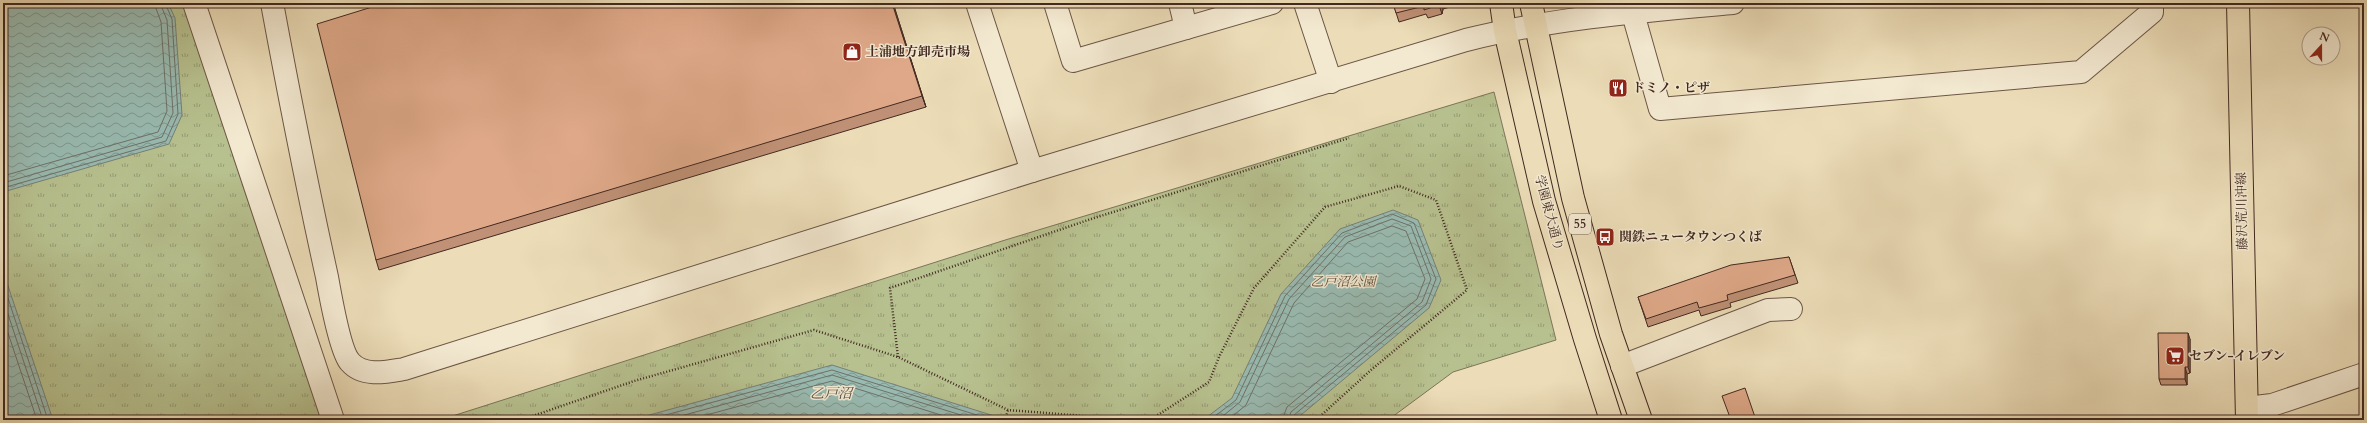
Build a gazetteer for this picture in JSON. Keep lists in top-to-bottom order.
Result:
{
  "streets": {
    "main road": ["藤沢荒川沖線", "学園東大通り", "55"]
  },
  "water": ["乙戸沼"],
  "parks": ["乙戸沼公園"],
  "places": {
    "shop": ["土浦地方卸売市場"],
    "restaurant": ["ドミノ・ピザ"],
    "bus stop": ["関鉄ニュータウンつくば"],
    "supermarket": ["セブン-イレブン"]
  },
  "north": "top"
}
